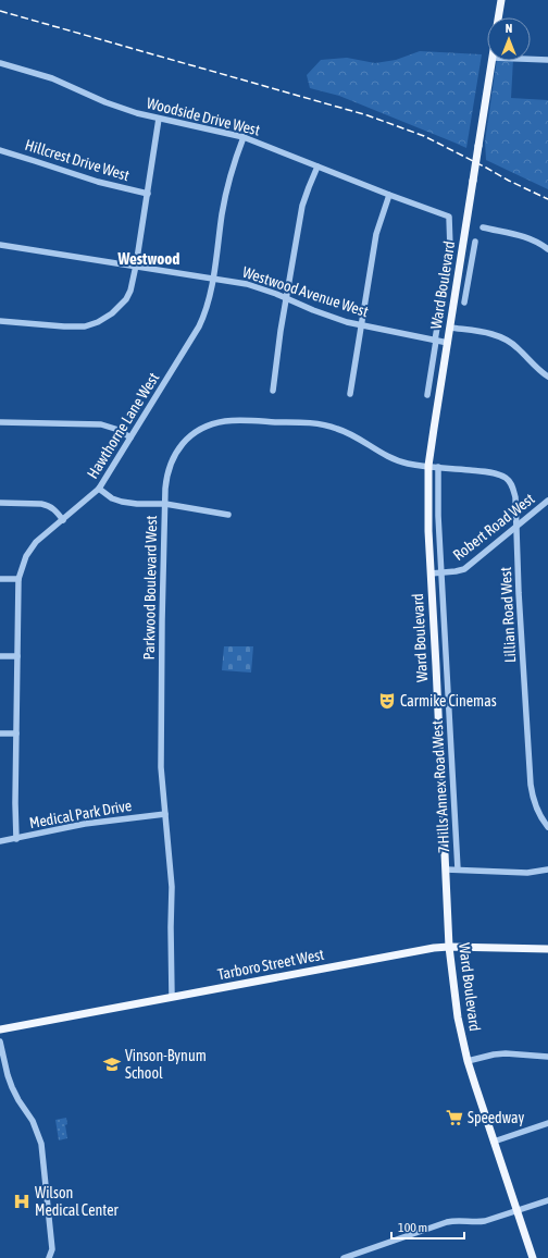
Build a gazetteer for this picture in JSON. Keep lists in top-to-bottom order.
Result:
{
  "streets": {
    "main road": ["Ward Boulevard", "Tarboro Street West"],
    "street": [
      "Woodside Drive West",
      "Hillcrest Drive West",
      "Westwood Avenue West",
      "Hawthorne Lane West",
      "Robert Road West",
      "Parkwood Boulevard West",
      "Lillian Road West",
      "7 Hills Annex Road West",
      "Medical Park Drive"
    ]
  },
  "crossings": [
    ["Woodside Drive West", "Westwood Avenue West"],
    ["Woodside Drive West", "Hawthorne Lane West"],
    ["Ward Boulevard", "Westwood Avenue West"],
    ["Ward Boulevard", "Robert Road West"],
    ["Ward Boulevard", "Parkwood Boulevard West"],
    ["Ward Boulevard", "Lillian Road West"],
    ["Ward Boulevard", "Tarboro Street West"],
    ["Westwood Avenue West", "Hawthorne Lane West"],
    ["Hawthorne Lane West", "Medical Park Drive"],
    ["Robert Road West", "Lillian Road West"],
    ["Robert Road West", "7 Hills Annex Road West"],
    ["Parkwood Boulevard West", "Lillian Road West"],
    ["Parkwood Boulevard West", "Medical Park Drive"],
    ["Parkwood Boulevard West", "Tarboro Street West"],
    ["Lillian Road West", "7 Hills Annex Road West"]
  ],
  "districts": ["Westwood"],
  "places": {
    "theatre": ["Carmike Cinemas"],
    "school or university": ["Vinson-Bynum School"],
    "supermarket": ["Speedway"],
    "hospital": ["Wilson Medical Center"]
  },
  "scale_bar": "100 m",
  "north": "top"
}
